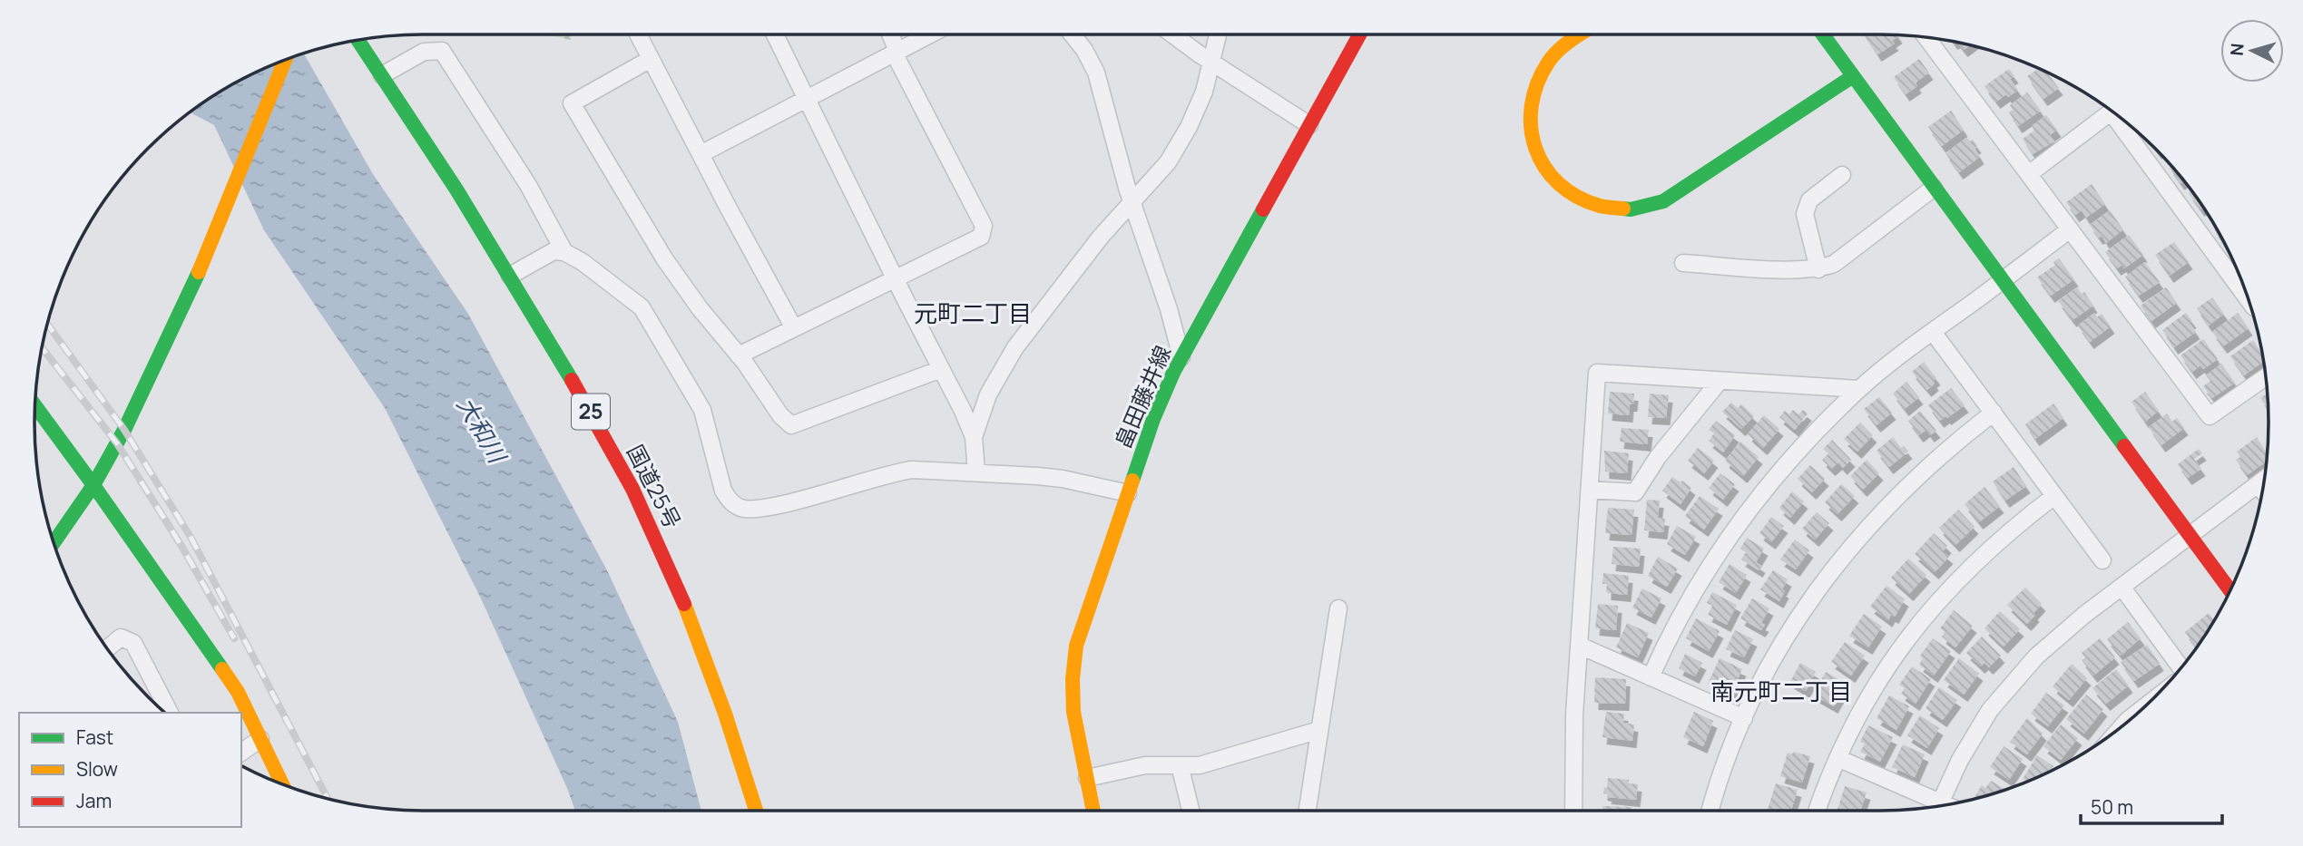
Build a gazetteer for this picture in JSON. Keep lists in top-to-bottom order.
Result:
{
  "streets": {
    "main road": ["畠田藤井線", "25", "国道25号"]
  },
  "districts": ["元町二丁目", "南元町二丁目"],
  "water": ["大和川"],
  "legend": ["Fast", "Slow", "Jam"],
  "scale_bar": "50 m",
  "north": "left"
}
